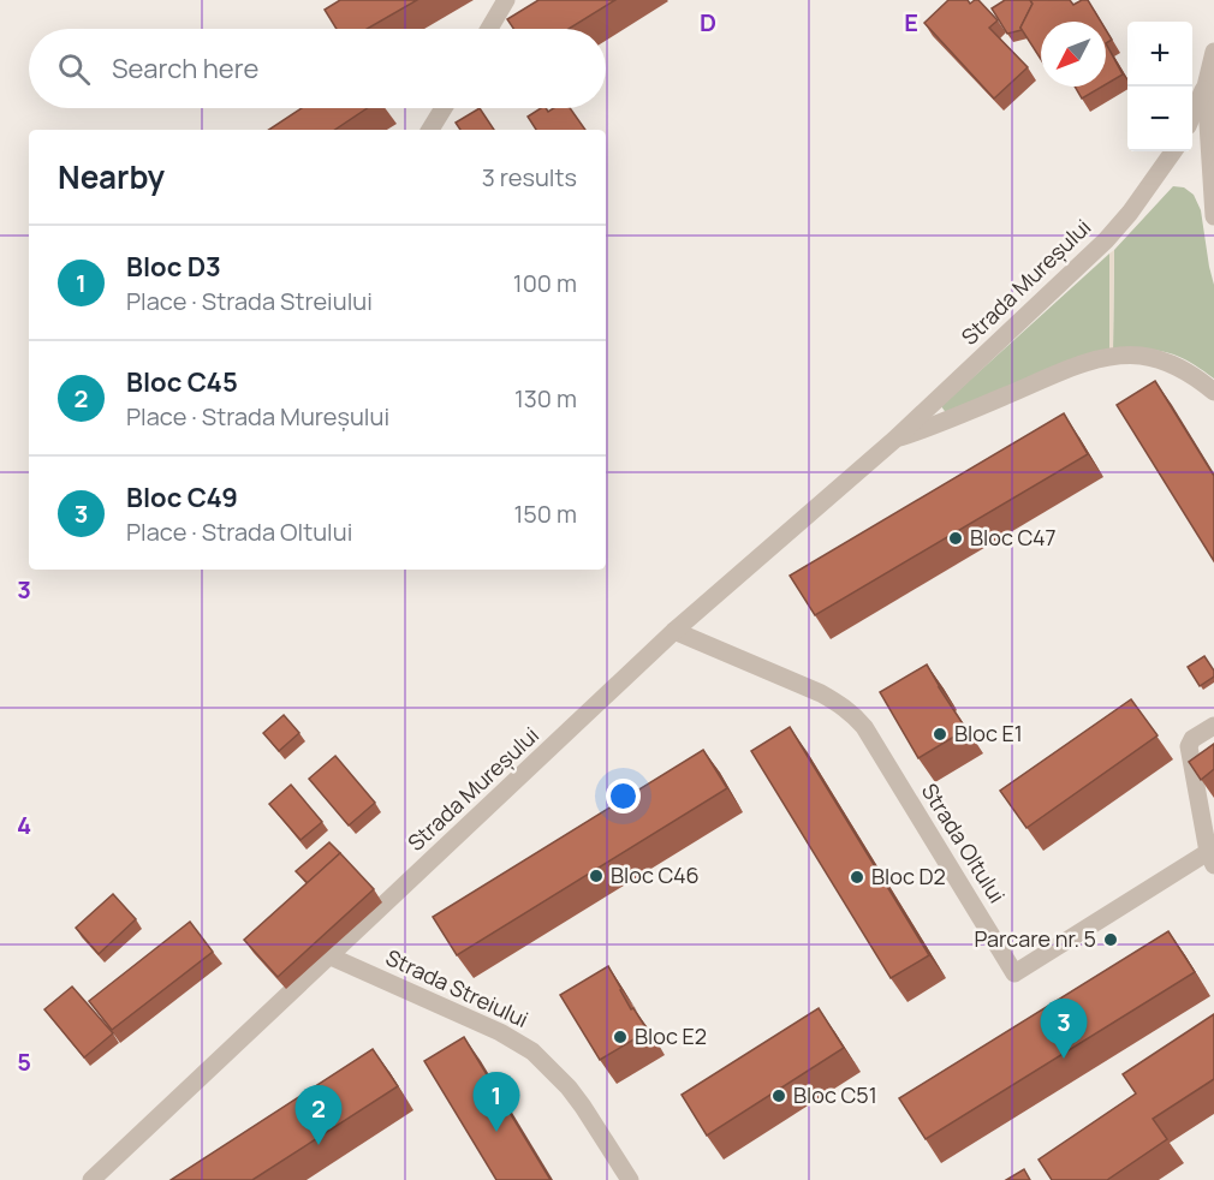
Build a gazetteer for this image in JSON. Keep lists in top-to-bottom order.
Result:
{
  "streets": {
    "street": ["Strada Mureșului", "Strada Oltului", "Strada Streiului"]
  },
  "crossings": [
    ["Strada Mureșului", "Strada Oltului"],
    ["Strada Mureșului", "Strada Streiului"]
  ],
  "places": [
    "Bloc C47",
    "Bloc E1",
    "Bloc C46",
    "Bloc D2",
    "Parcare nr. 5",
    "Bloc E2",
    "Bloc C51"
  ],
  "north": "bottom left",
  "page": {
    "map_buttons": ["+", "−"],
    "search": "Search here",
    "heading": ["Nearby", "3 results"],
    "list": [
      {
        "mark": "1",
        "name": "Bloc D3",
        "note": "Place · Strada Streiului",
        "value": "100 m"
      },
      {
        "mark": "2",
        "name": "Bloc C45",
        "note": "Place · Strada Mureșului",
        "value": "130 m"
      },
      {
        "mark": "3",
        "name": "Bloc C49",
        "note": "Place · Strada Oltului",
        "value": "150 m"
      }
    ],
    "pins": ["3", "1", "2"]
  },
  "grid": {
    "columns": ["D", "E"],
    "rows": ["3", "4", "5"]
  }
}
